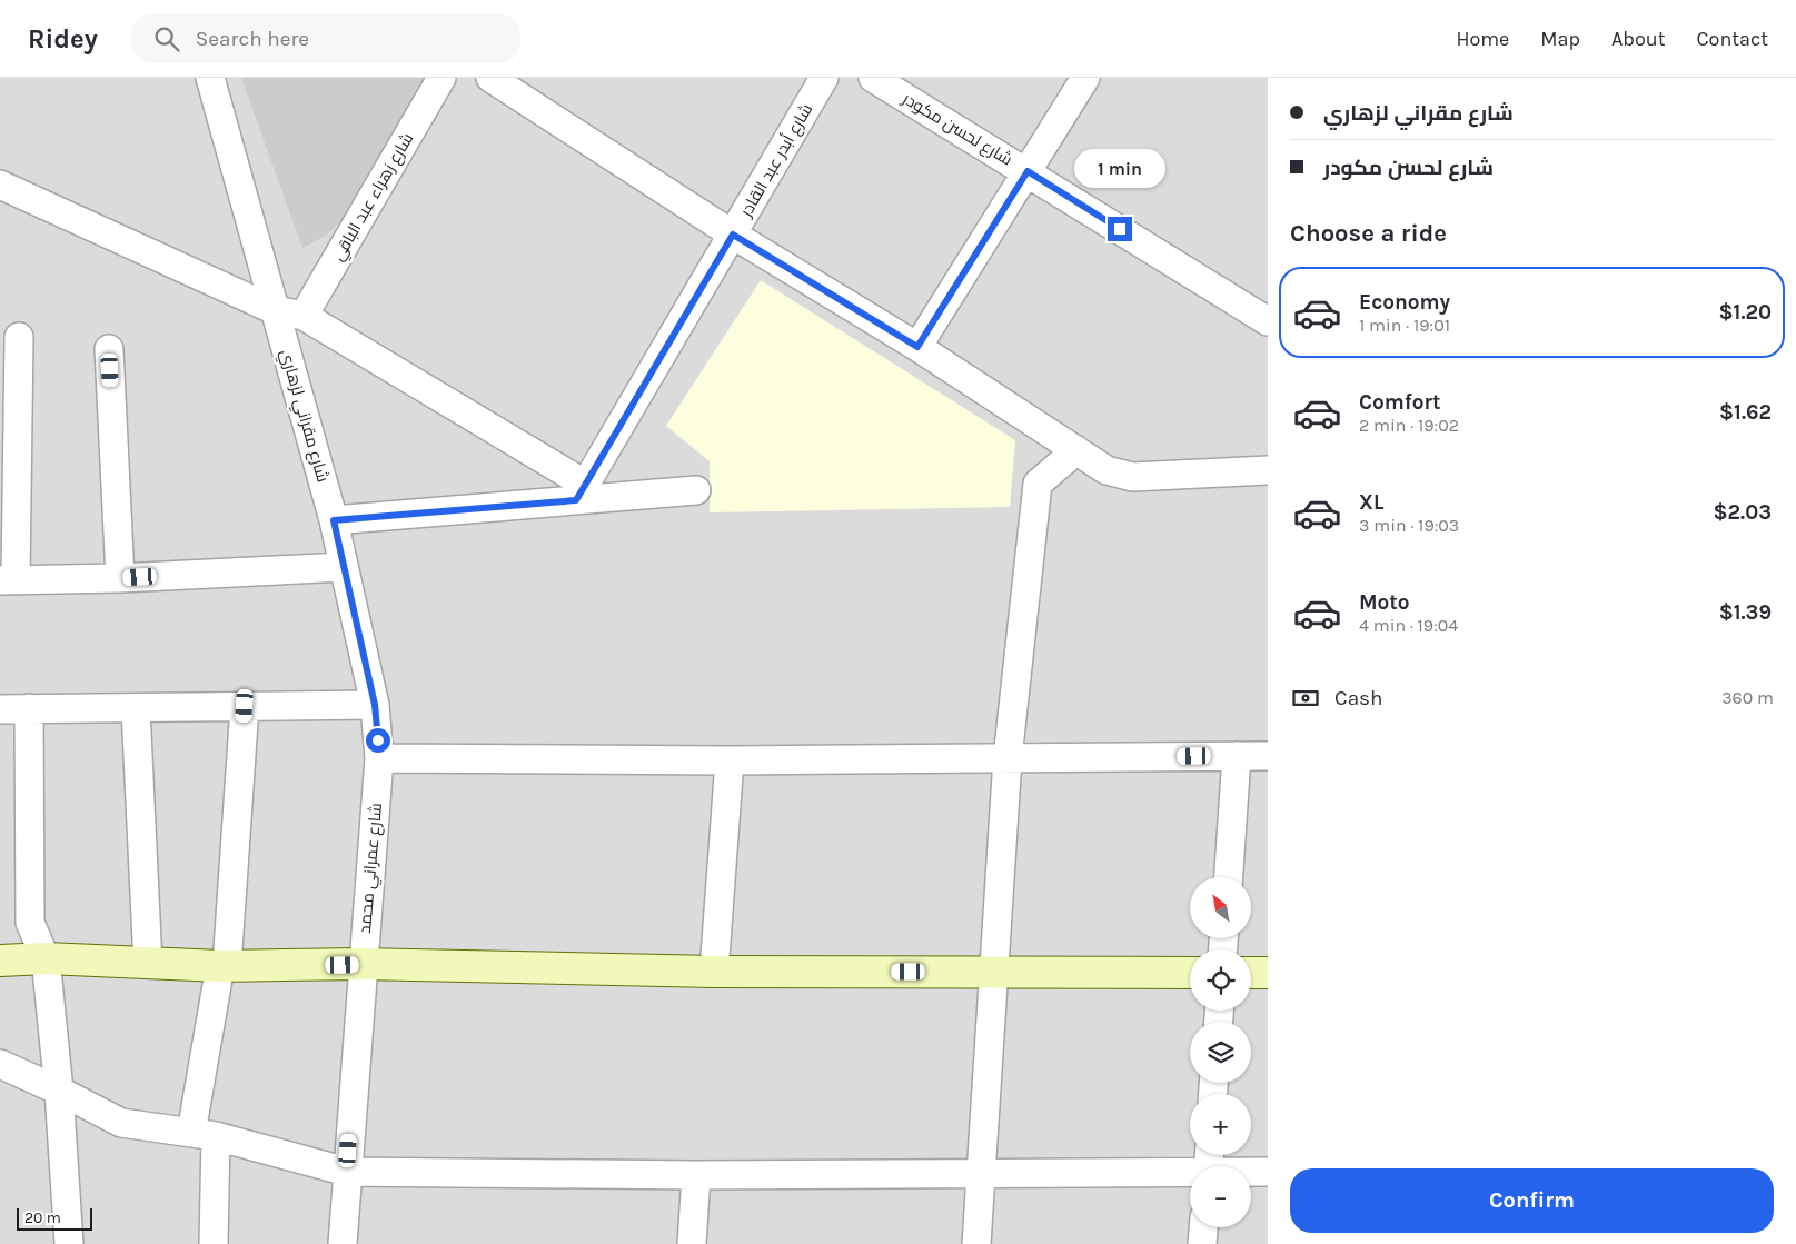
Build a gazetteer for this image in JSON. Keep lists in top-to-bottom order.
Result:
{
  "streets": {
    "street": [
      "شارع لحسن مكودر",
      "شارع أبدر عبد القادر",
      "شارع زهراء عبد الباقي",
      "شارع مقراني لزهاري",
      "شارع عمراني محمد"
    ]
  },
  "crossings": [
    ["شارع مقراني لزهاري", "شارع عمراني محمد"]
  ],
  "scale_bar": "20 m",
  "north": "top left",
  "page": {
    "header": "Ridey",
    "search": "Search here",
    "nav": [
      "Home",
      "Map",
      "About",
      "Contact"
    ],
    "banner": ["شارع مقراني لزهاري", "شارع لحسن مكودر"],
    "bubble": "1 min",
    "heading": "Choose a ride",
    "list": [
      {
        "name": "Economy",
        "note": "1 min · 19:01",
        "value": "$1.20"
      },
      {
        "name": "Comfort",
        "note": "2 min · 19:02",
        "value": "$1.62"
      },
      {
        "name": "XL",
        "note": "3 min · 19:03",
        "value": "$2.03"
      },
      {
        "name": "Moto",
        "note": "4 min · 19:04",
        "value": "$1.39"
      }
    ],
    "pay": ["Cash", "360 m"],
    "map_buttons": ["+", "−"],
    "buttons": "Confirm",
    "scale": "20 m"
  }
}
